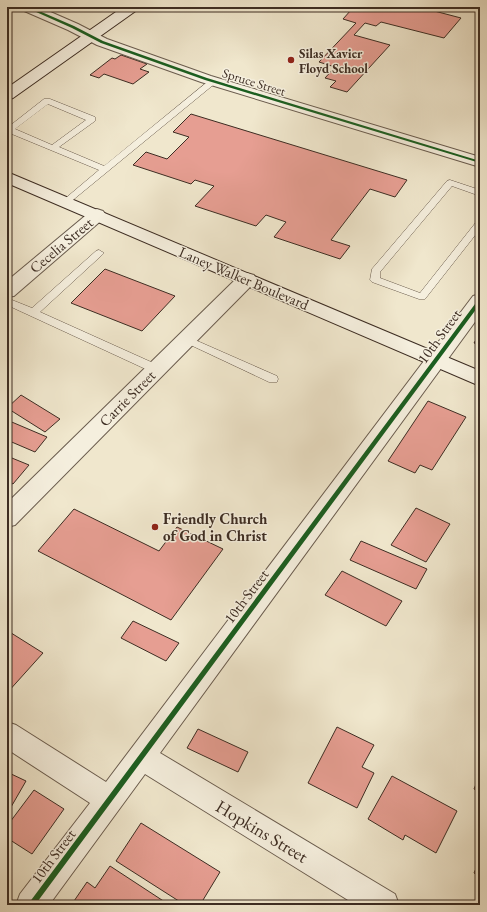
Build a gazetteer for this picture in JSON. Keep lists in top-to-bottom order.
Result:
{
  "streets": {
    "street": [
      "Spruce Street",
      "Cecelia Street",
      "Laney Walker Boulevard",
      "10th Street",
      "Carrie Street",
      "Hopkins Street"
    ]
  },
  "crossings": [
    ["Cecelia Street", "Laney Walker Boulevard"],
    ["Laney Walker Boulevard", "10th Street"],
    ["Laney Walker Boulevard", "Carrie Street"],
    ["10th Street", "Hopkins Street"]
  ],
  "places": ["Silas Xavier Floyd School", "Friendly Church of God in Christ"]
}
